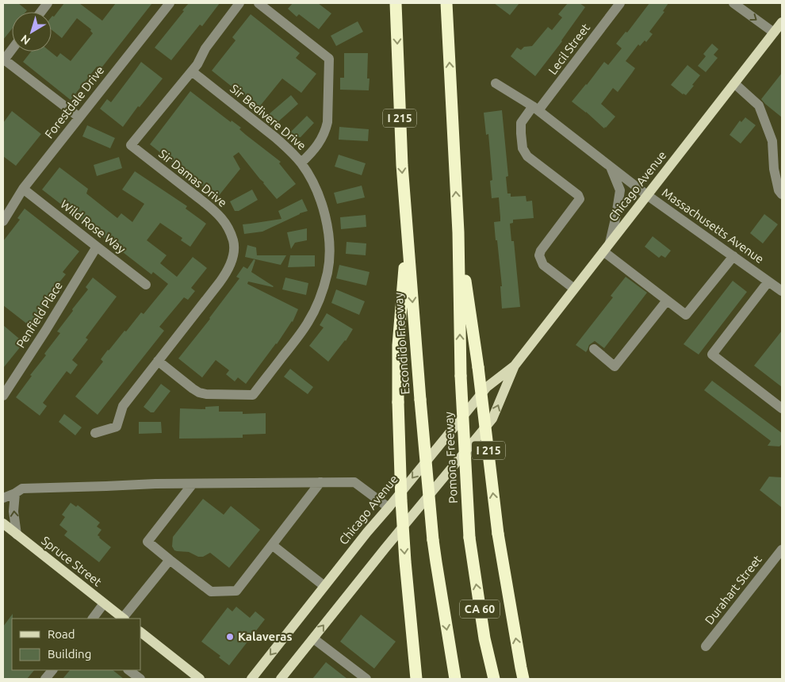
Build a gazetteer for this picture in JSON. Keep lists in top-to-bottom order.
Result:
{
  "streets": {
    "highway": [
      "I 215",
      "Escondido Freeway",
      "Pomona Freeway",
      "CA 60"
    ],
    "main road": ["Chicago Avenue", "Spruce Street"],
    "street": [
      "Lecil Street",
      "Forestdale Drive",
      "Sir Bedivere Drive",
      "Sir Damas Drive",
      "Massachusetts Avenue",
      "Wild Rose Way",
      "Penfield Place",
      "Durahart Street"
    ]
  },
  "crossings": [
    ["Lecil Street", "Chicago Avenue"],
    ["Lecil Street", "Massachusetts Avenue"],
    ["Forestdale Drive", "Wild Rose Way"],
    ["Sir Bedivere Drive", "Sir Damas Drive"],
    ["I 215", "Pomona Freeway"],
    ["Chicago Avenue", "Massachusetts Avenue"],
    ["Wild Rose Way", "Penfield Place"]
  ],
  "places": ["Kalaveras"],
  "legend": ["Road", "Building"],
  "north": "bottom left"
}
